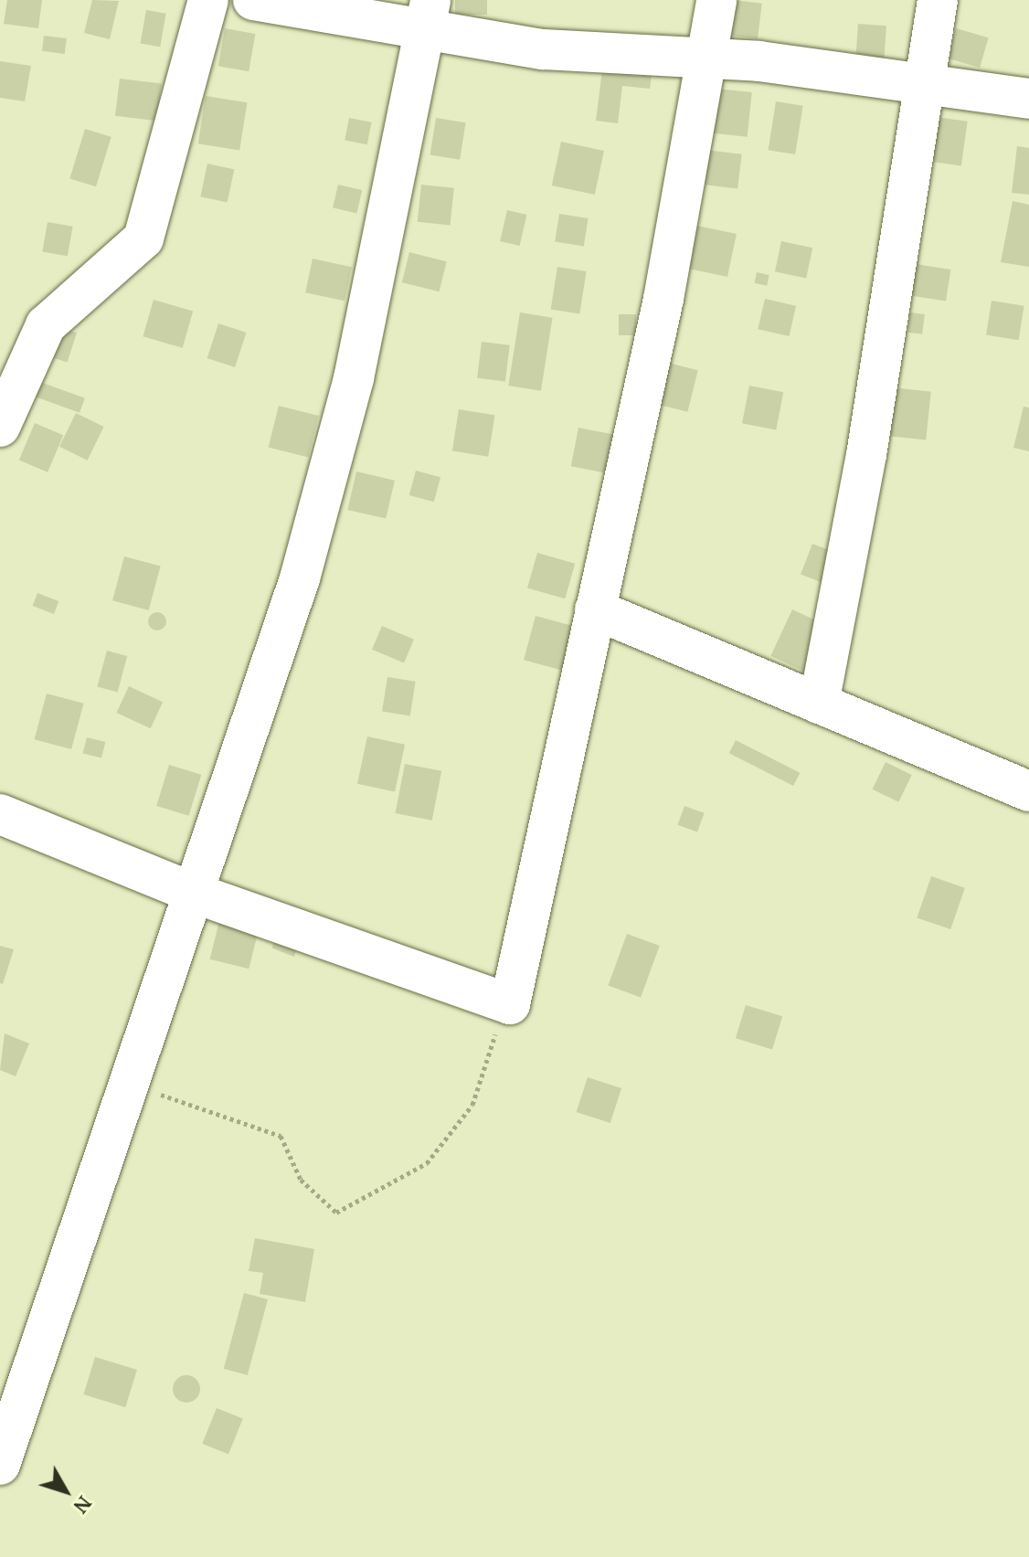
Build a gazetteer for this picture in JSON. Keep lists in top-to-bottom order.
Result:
{
  "north": "bottom right"
}
